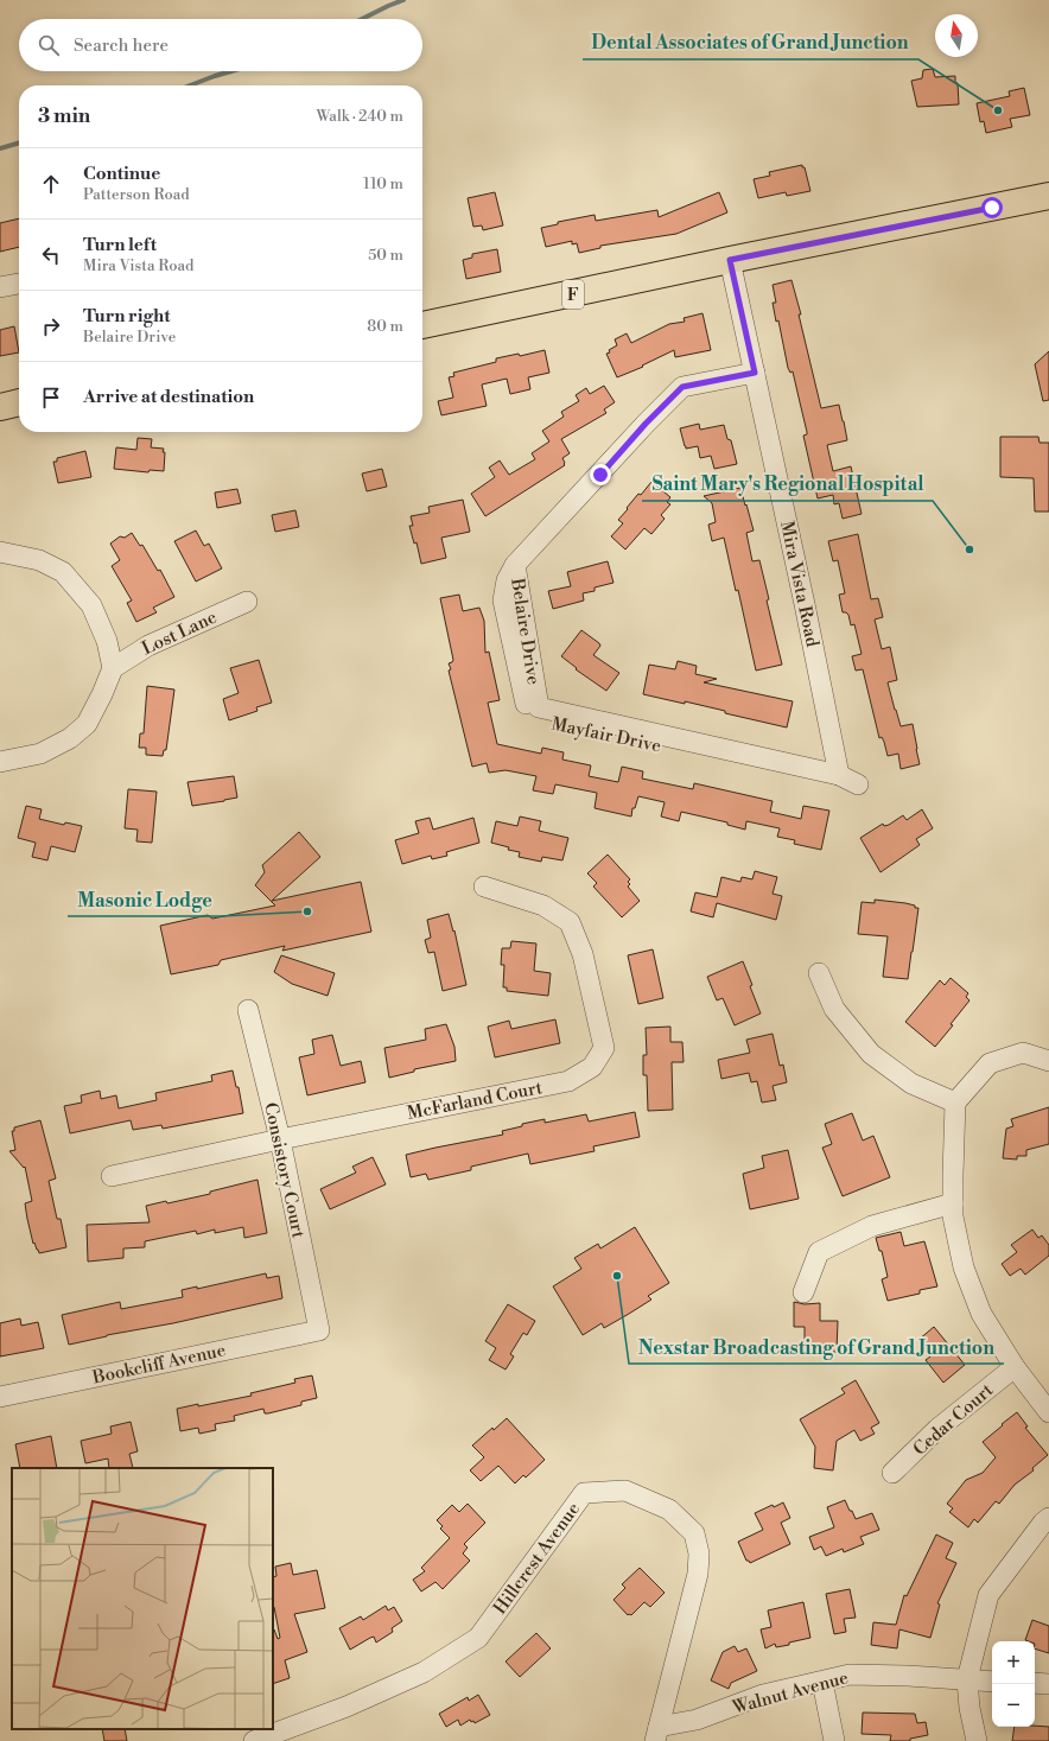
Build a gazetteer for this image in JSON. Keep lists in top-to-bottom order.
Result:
{
  "streets": {
    "main road": ["F"],
    "street": [
      "Mira Vista Road",
      "Belaire Drive",
      "Lost Lane",
      "McFarland Court",
      "Consistory Court",
      "Bookcliff Avenue",
      "Cedar Court",
      "Hillcrest Avenue",
      "Walnut Avenue"
    ]
  },
  "crossings": [
    ["F", "Mira Vista Road"],
    ["Mira Vista Road", "Belaire Drive"],
    ["McFarland Court", "Consistory Court"],
    ["Consistory Court", "Bookcliff Avenue"],
    ["Hillcrest Avenue", "Walnut Avenue"]
  ],
  "places": [
    "Dental Associates of Grand Junction",
    "Saint Mary's Regional Hospital",
    "Masonic Lodge",
    "Nexstar Broadcasting of Grand Junction"
  ],
  "north": "top",
  "page": {
    "search": "Search here",
    "heading": ["3 min", "Walk · 240 m"],
    "list": [
      ["Continue", "Patterson Road", "110 m"],
      ["Turn left", "Mira Vista Road", "50 m"],
      ["Turn right", "Belaire Drive", "80 m"],
      "Arrive at destination"
    ],
    "map_buttons": ["+", "−"]
  }
}
